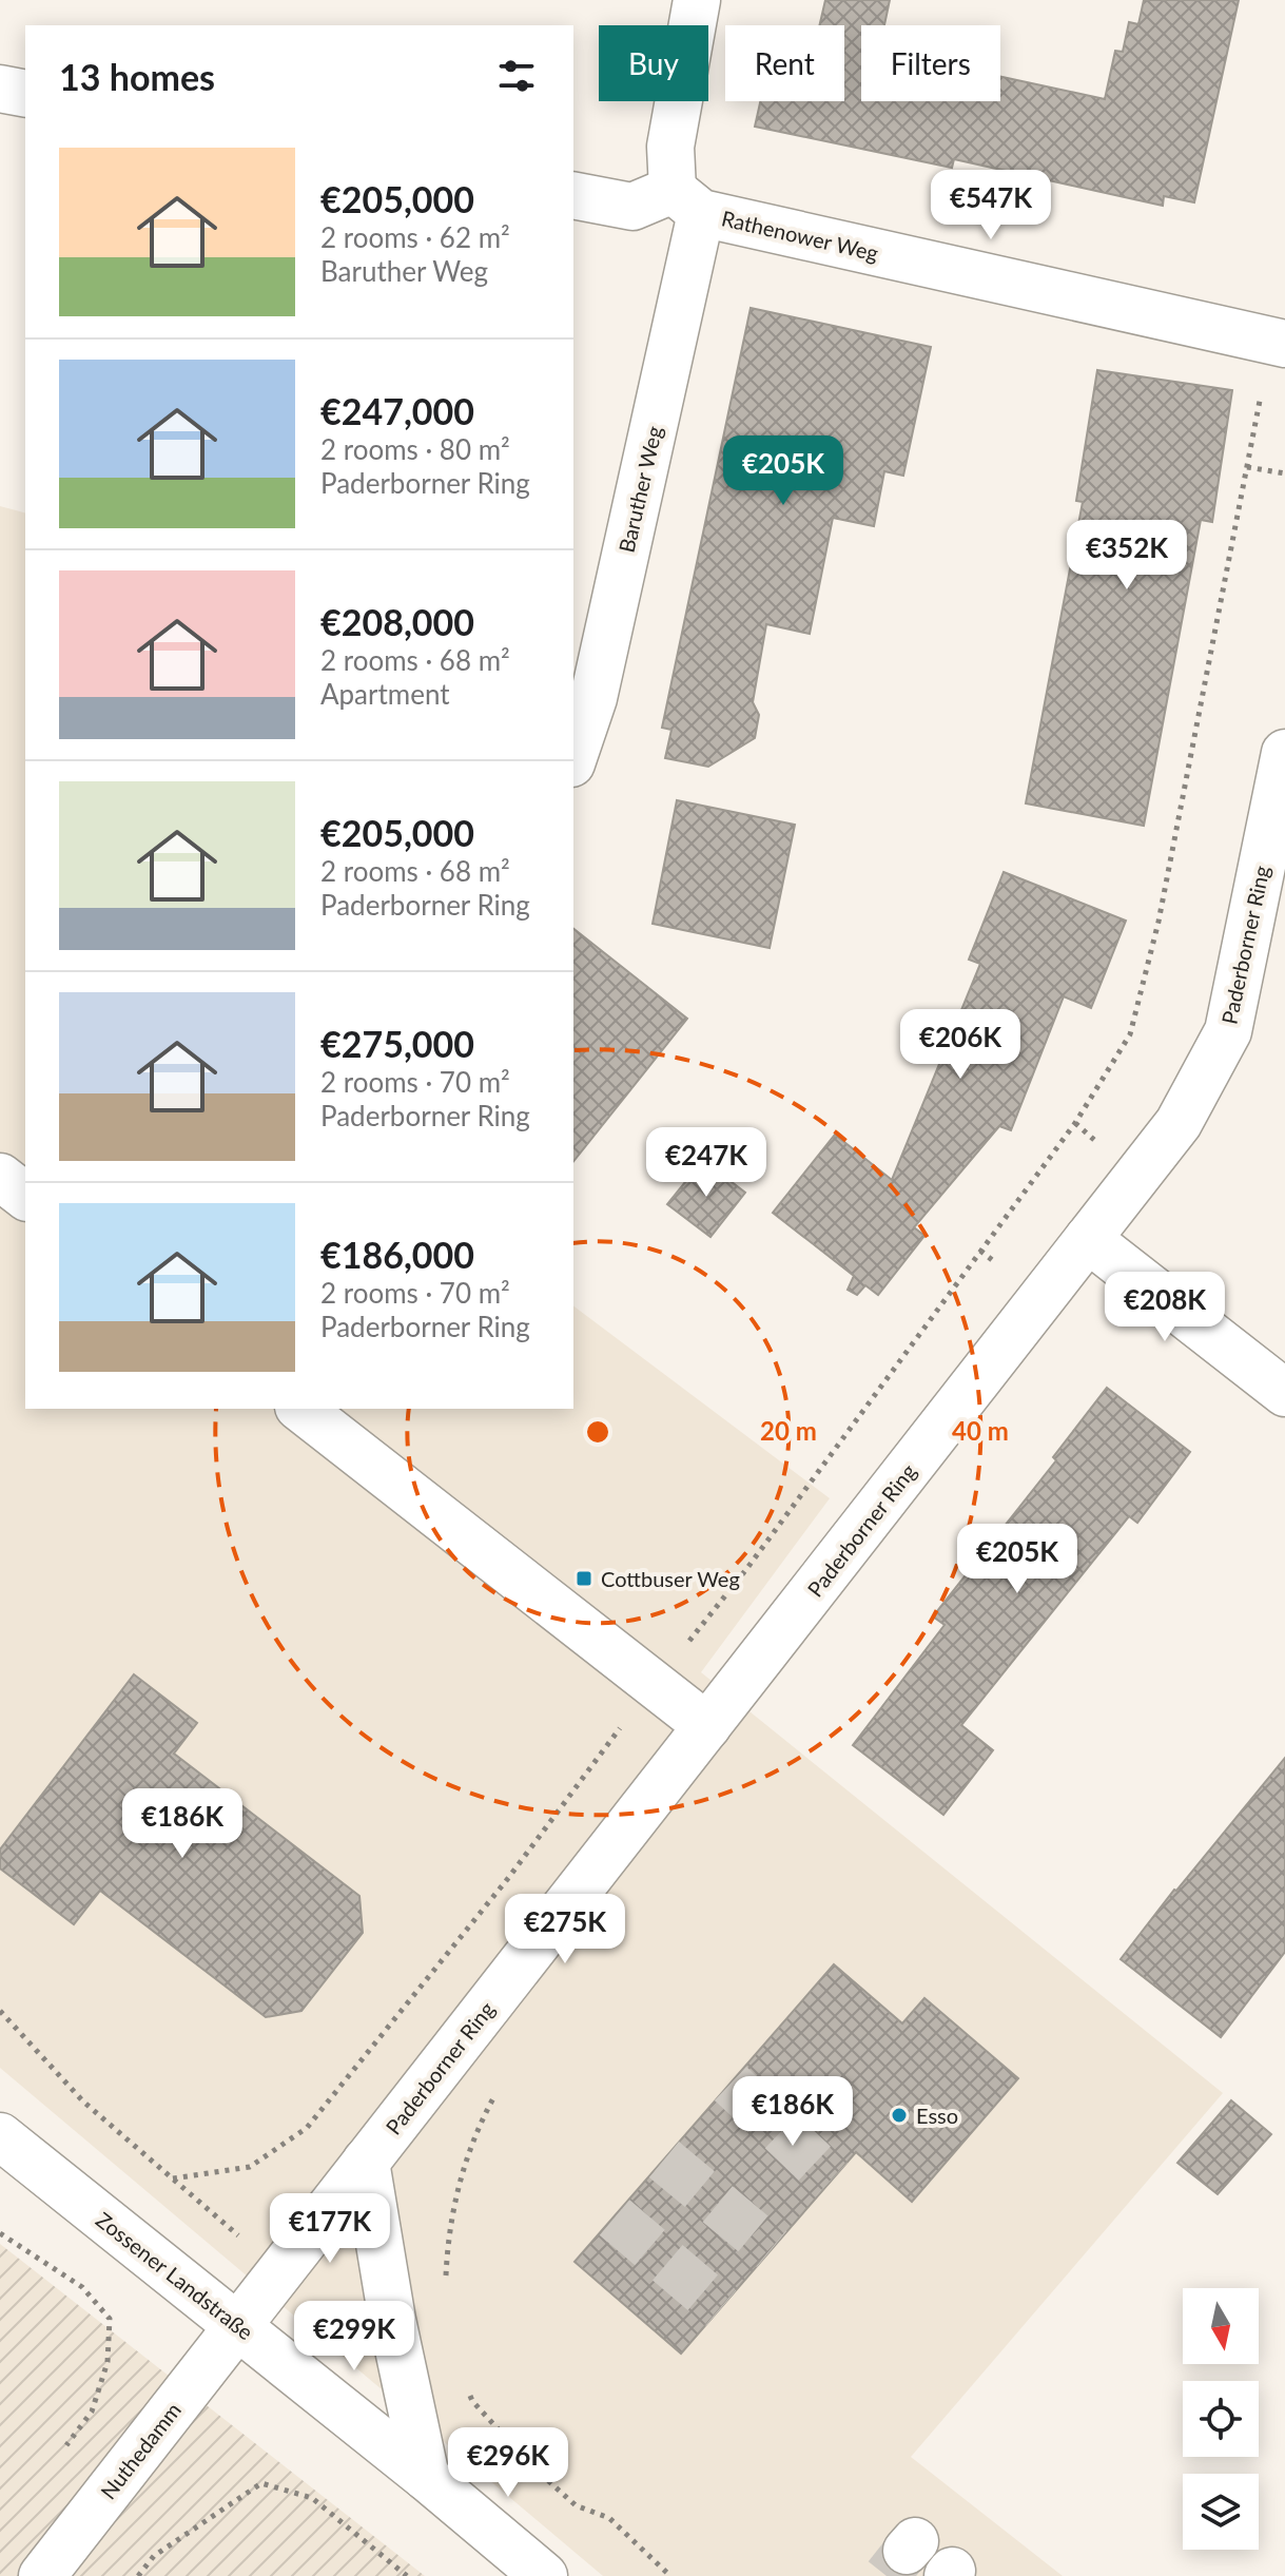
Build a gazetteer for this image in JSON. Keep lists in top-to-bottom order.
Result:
{
  "streets": {
    "street": [
      "Rathenower Weg",
      "Baruther Weg",
      "Paderborner Ring",
      "Zossener Landstraße",
      "Nuthedamm"
    ]
  },
  "crossings": [
    ["Rathenower Weg", "Baruther Weg"],
    ["Paderborner Ring", "Zossener Landstraße"],
    ["Paderborner Ring", "Nuthedamm"],
    ["Zossener Landstraße", "Nuthedamm"]
  ],
  "places": {
    "transit": ["Cottbuser Weg"],
    "other": ["Esso"]
  },
  "north": "bottom",
  "page": {
    "chip": ["Buy", "Rent", "Filters"],
    "heading": "13 homes",
    "list": [
      {
        "name": "€205,000",
        "note": "2 rooms · 62 m² · Baruther Weg"
      },
      {
        "name": "€247,000",
        "note": "2 rooms · 80 m² · Paderborner Ring"
      },
      {
        "name": "€208,000",
        "note": "2 rooms · 68 m² · Apartment"
      },
      {
        "name": "€205,000",
        "note": "2 rooms · 68 m² · Paderborner Ring"
      },
      {
        "name": "€275,000",
        "note": "2 rooms · 70 m² · Paderborner Ring"
      },
      {
        "name": "€186,000",
        "note": "2 rooms · 70 m² · Paderborner Ring"
      }
    ],
    "price": [
      "€547K",
      "€205K",
      "€352K",
      "€206K",
      "€247K",
      "€208K",
      "€205K",
      "€186K",
      "€275K",
      "€186K",
      "€177K",
      "€299K",
      "€296K"
    ]
  },
  "rings": ["20 m", "40 m"]
}
